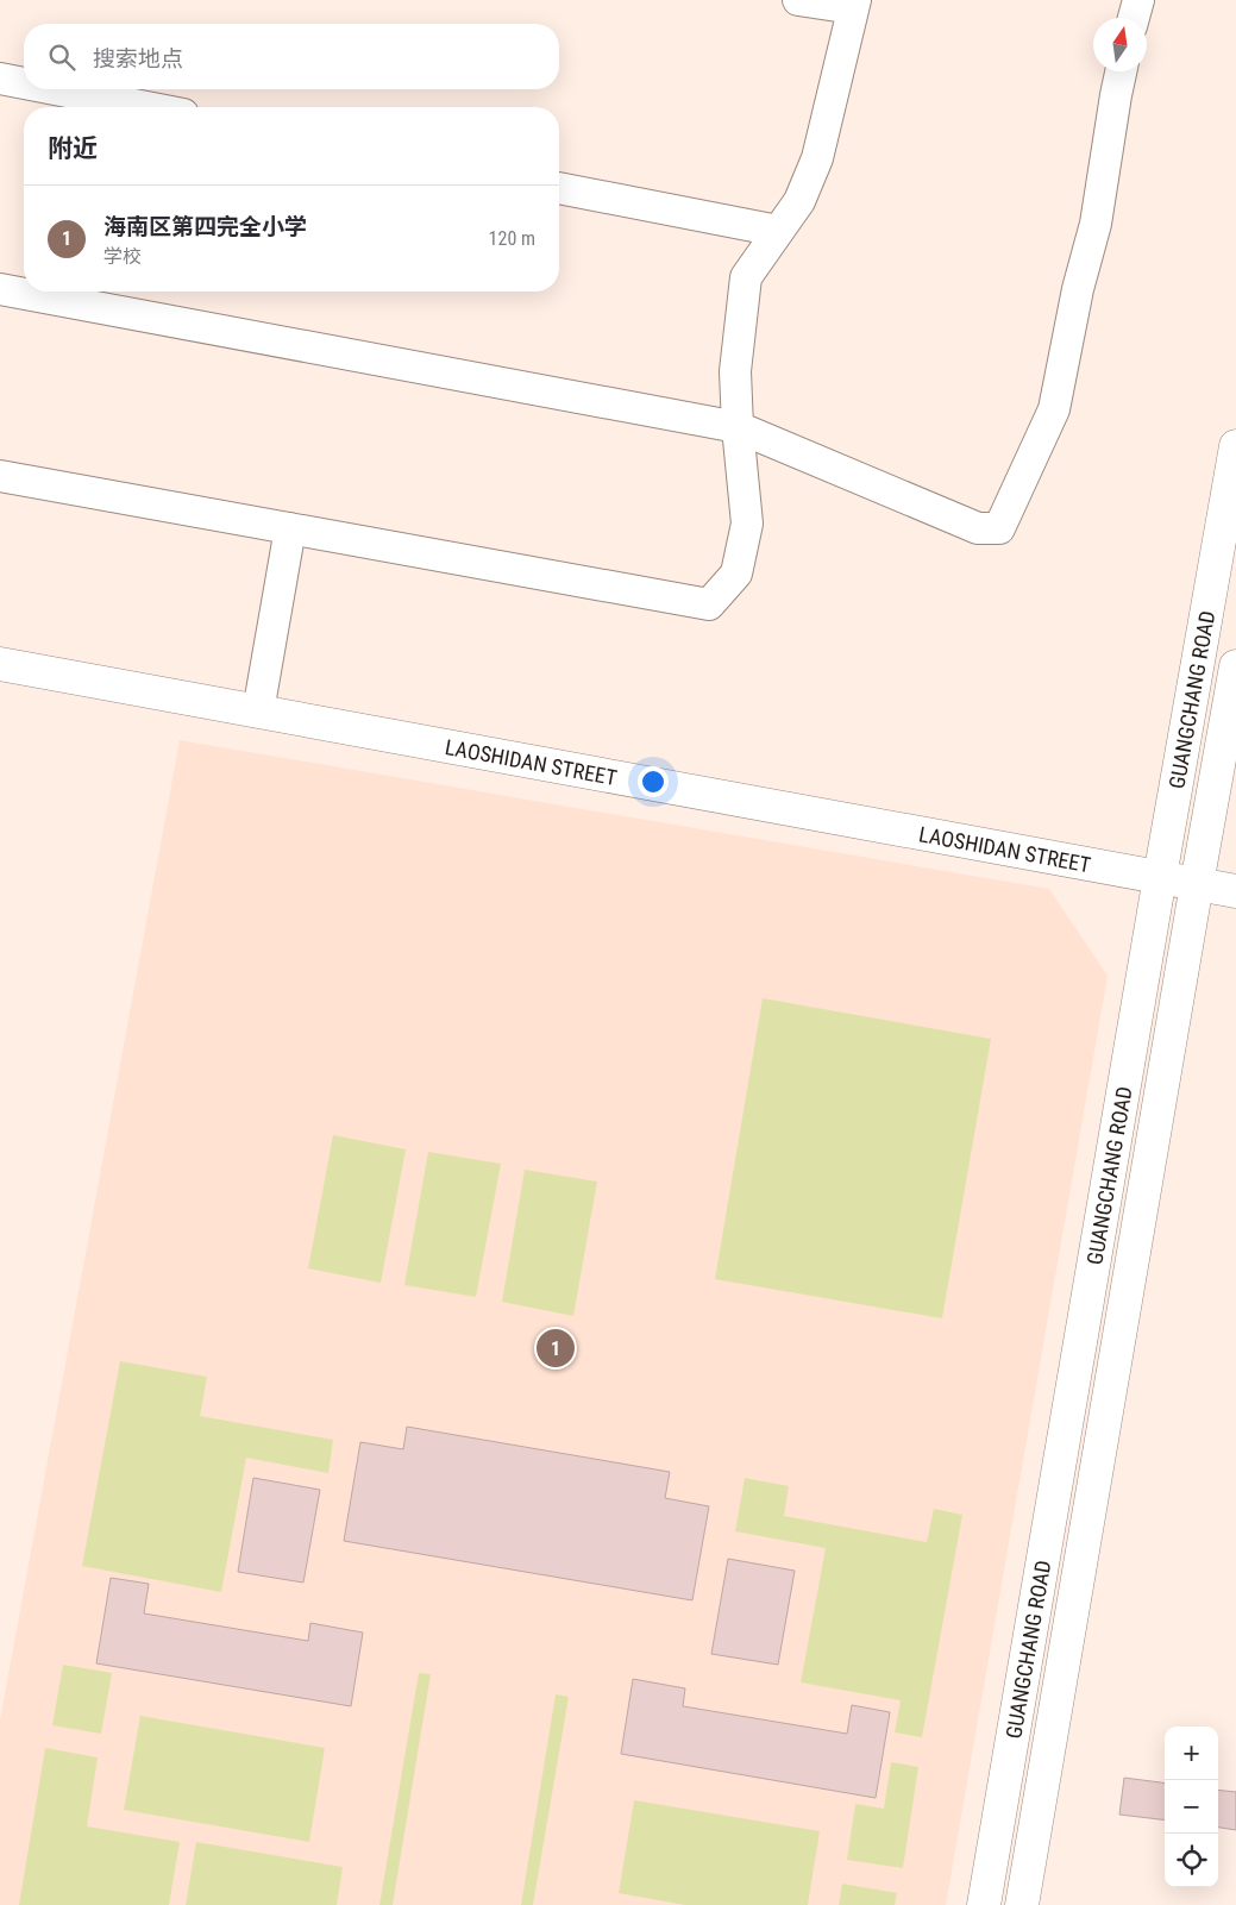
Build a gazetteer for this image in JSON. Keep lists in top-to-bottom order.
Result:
{
  "streets": {
    "street": ["GUANGCHANG ROAD", "LAOSHIDAN STREET"]
  },
  "crossings": [
    ["GUANGCHANG ROAD", "LAOSHIDAN STREET"]
  ],
  "north": "top",
  "page": {
    "search": "搜索地点",
    "heading": "附近",
    "list": [
      {
        "mark": "1",
        "name": "海南区第四完全小学",
        "note": "学校",
        "value": "120 m"
      }
    ],
    "pins": "1",
    "map_buttons": ["+", "−"]
  }
}
